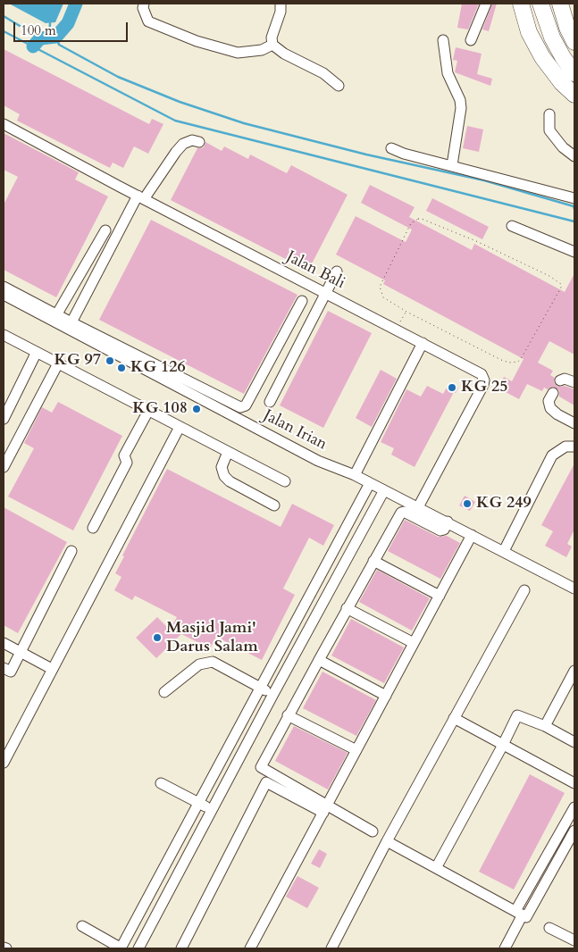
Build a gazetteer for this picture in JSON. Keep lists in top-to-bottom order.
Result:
{
  "streets": {
    "lane": ["Jalan Bali", "Jalan Irian"]
  },
  "crossings": [
    ["Jalan Bali", "Jalan Irian"]
  ],
  "places": [
    "KG 97",
    "KG 126",
    "KG 25",
    "KG 108",
    "KG 249",
    "Masjid Jami' Darus Salam"
  ],
  "scale_bar": "100 m"
}
